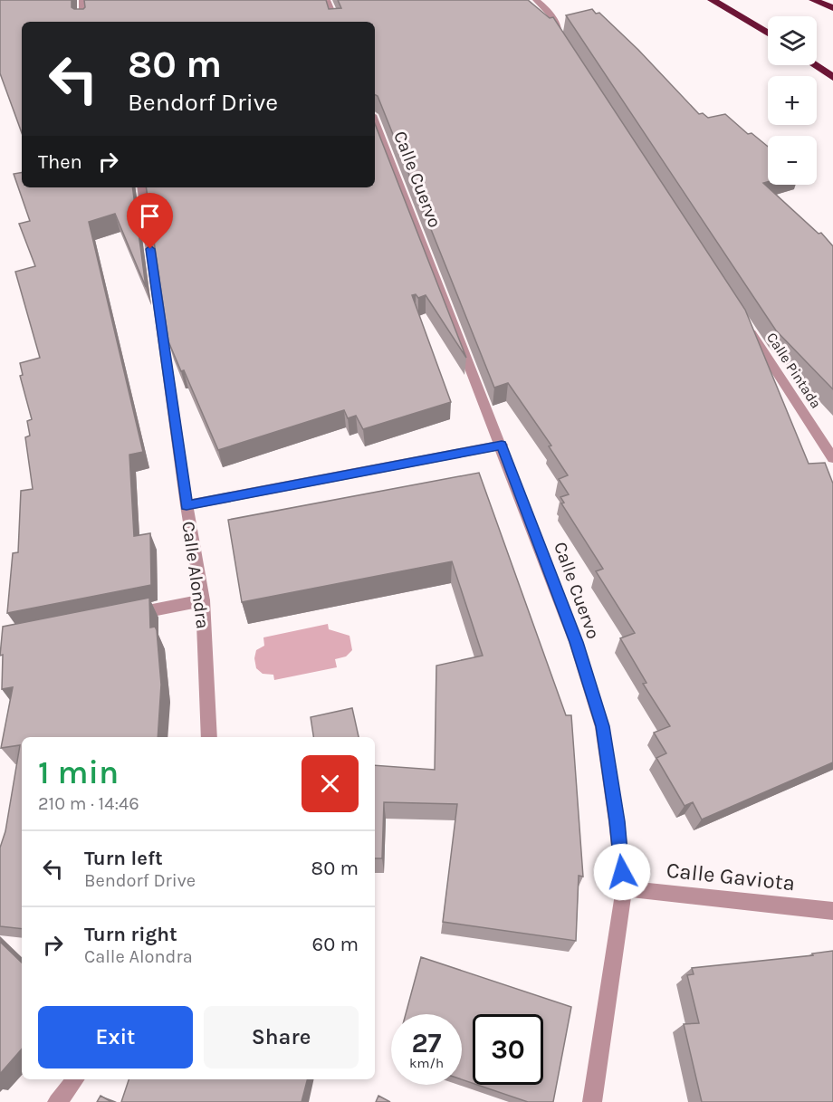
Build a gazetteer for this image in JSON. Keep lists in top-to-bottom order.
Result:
{
  "streets": {
    "street": [
      "Calle Cuervo",
      "Calle Pintada",
      "Calle Alondra",
      "Calle Gaviota"
    ]
  },
  "crossings": [
    ["Calle Cuervo", "Calle Gaviota"]
  ],
  "page": {
    "map_buttons": ["+", "−"],
    "turn": ["80 m", "Bendorf Drive"],
    "then": "Then",
    "heading": ["1 min", "210 m · 14:46"],
    "list": [
      {
        "name": "Turn left",
        "note": "Bendorf Drive",
        "value": "80 m"
      },
      {
        "name": "Turn right",
        "note": "Calle Alondra",
        "value": "60 m"
      }
    ],
    "buttons": ["Exit", "Share"],
    "speed": "27 km/h",
    "limit": "30"
  }
}
